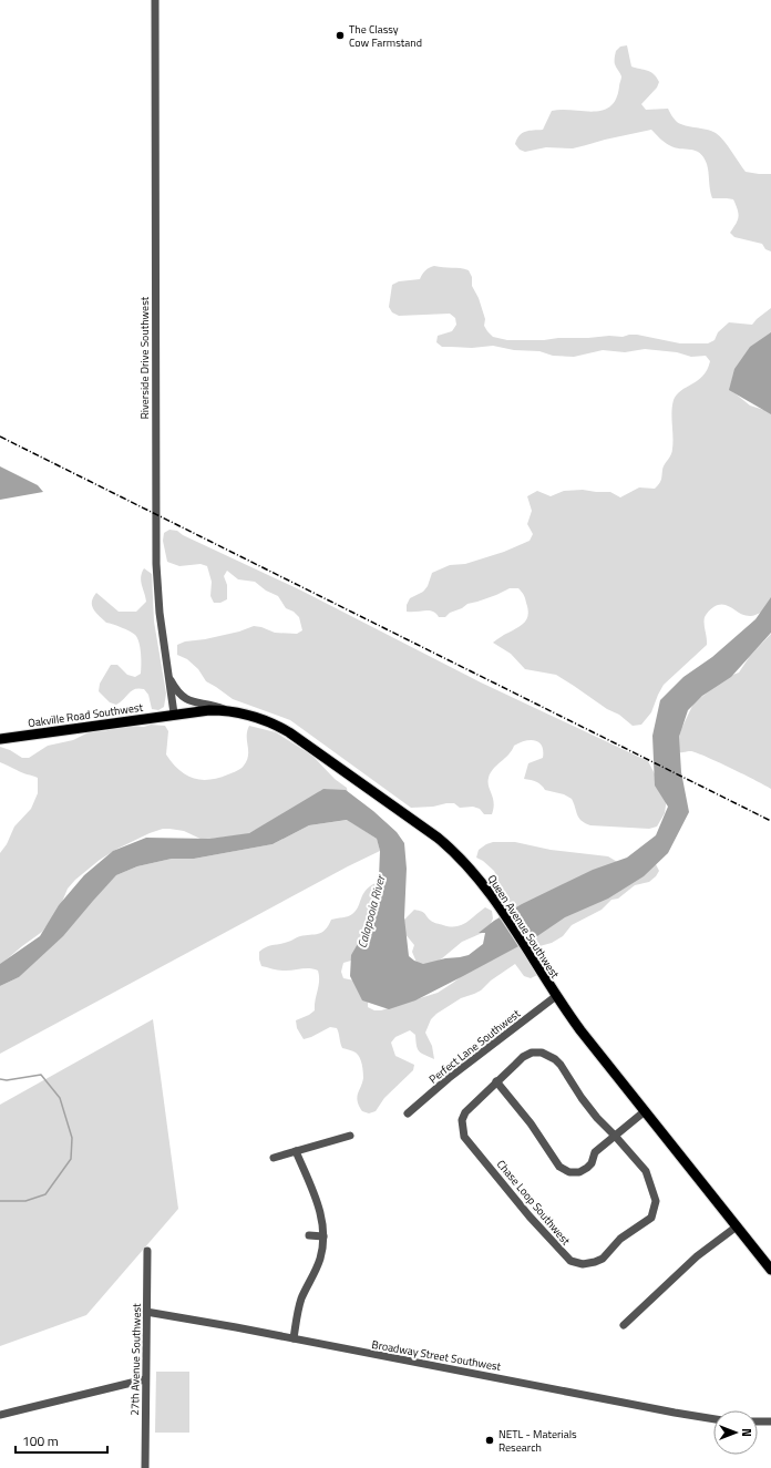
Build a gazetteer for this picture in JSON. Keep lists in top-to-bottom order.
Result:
{
  "streets": {
    "main road": ["Oakville Road Southwest", "Queen Avenue Southwest"],
    "street": [
      "Riverside Drive Southwest",
      "Perfect Lane Southwest",
      "Chase Loop Southwest",
      "Broadway Street Southwest",
      "27th Avenue Southwest"
    ]
  },
  "crossings": [
    ["Riverside Drive Southwest", "Oakville Road Southwest"],
    ["Riverside Drive Southwest", "Queen Avenue Southwest"],
    ["Oakville Road Southwest", "Queen Avenue Southwest"],
    ["Queen Avenue Southwest", "Perfect Lane Southwest"],
    ["Broadway Street Southwest", "27th Avenue Southwest"]
  ],
  "water": ["Calapooia River"],
  "places": ["The Classy Cow Farmstand", "NETL - Materials Research"],
  "scale_bar": "100 m",
  "north": "right"
}
